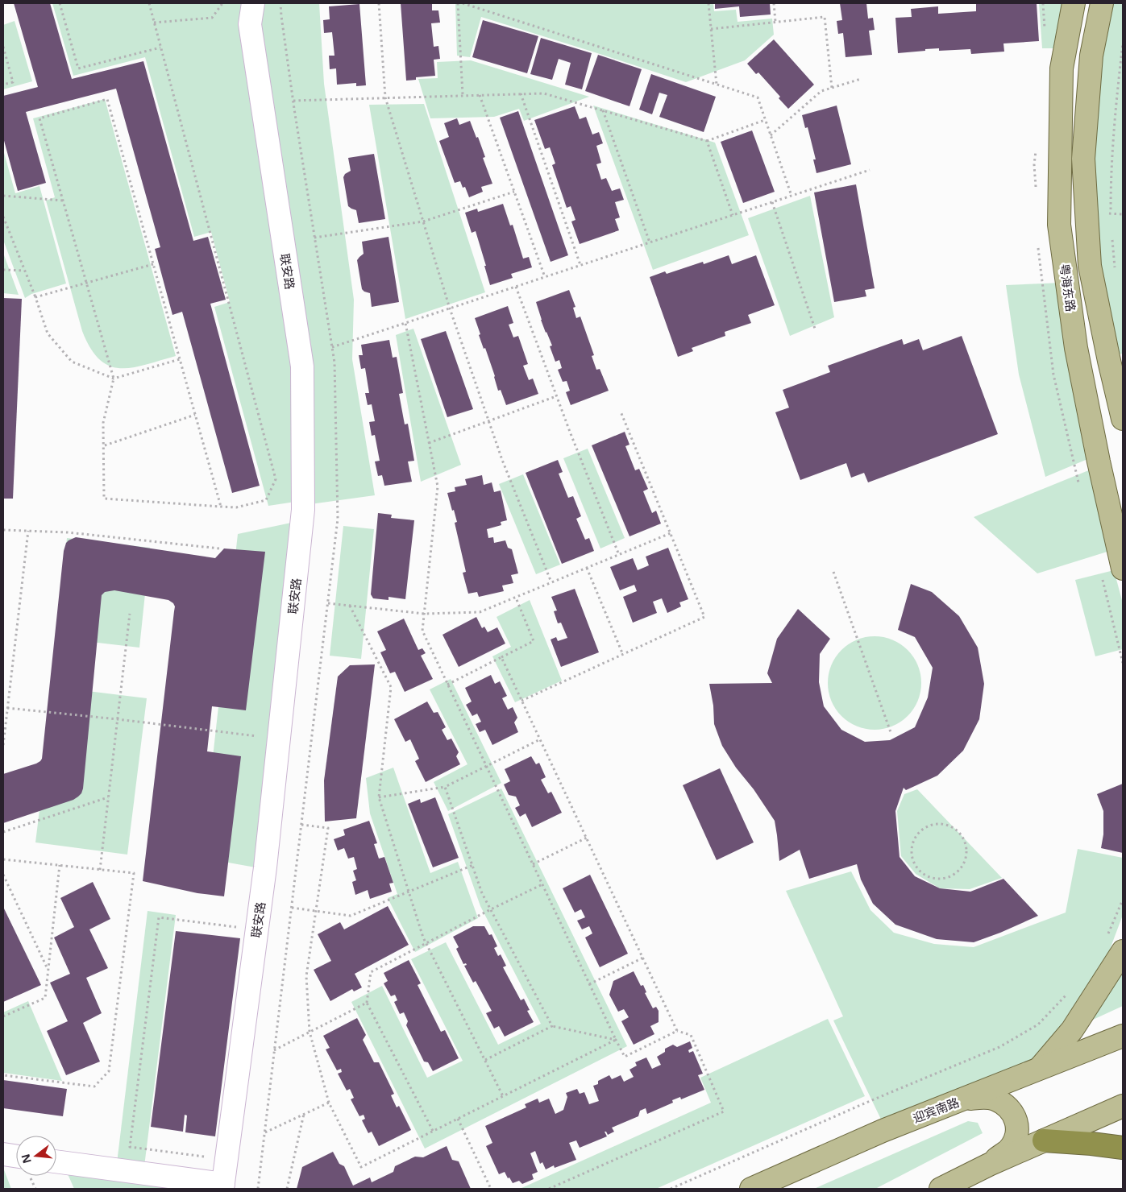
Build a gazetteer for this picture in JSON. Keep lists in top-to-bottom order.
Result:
{
  "streets": {
    "main road": ["粤海东路", "迎宾南路"],
    "street": ["联安路"]
  },
  "north": "left"
}
